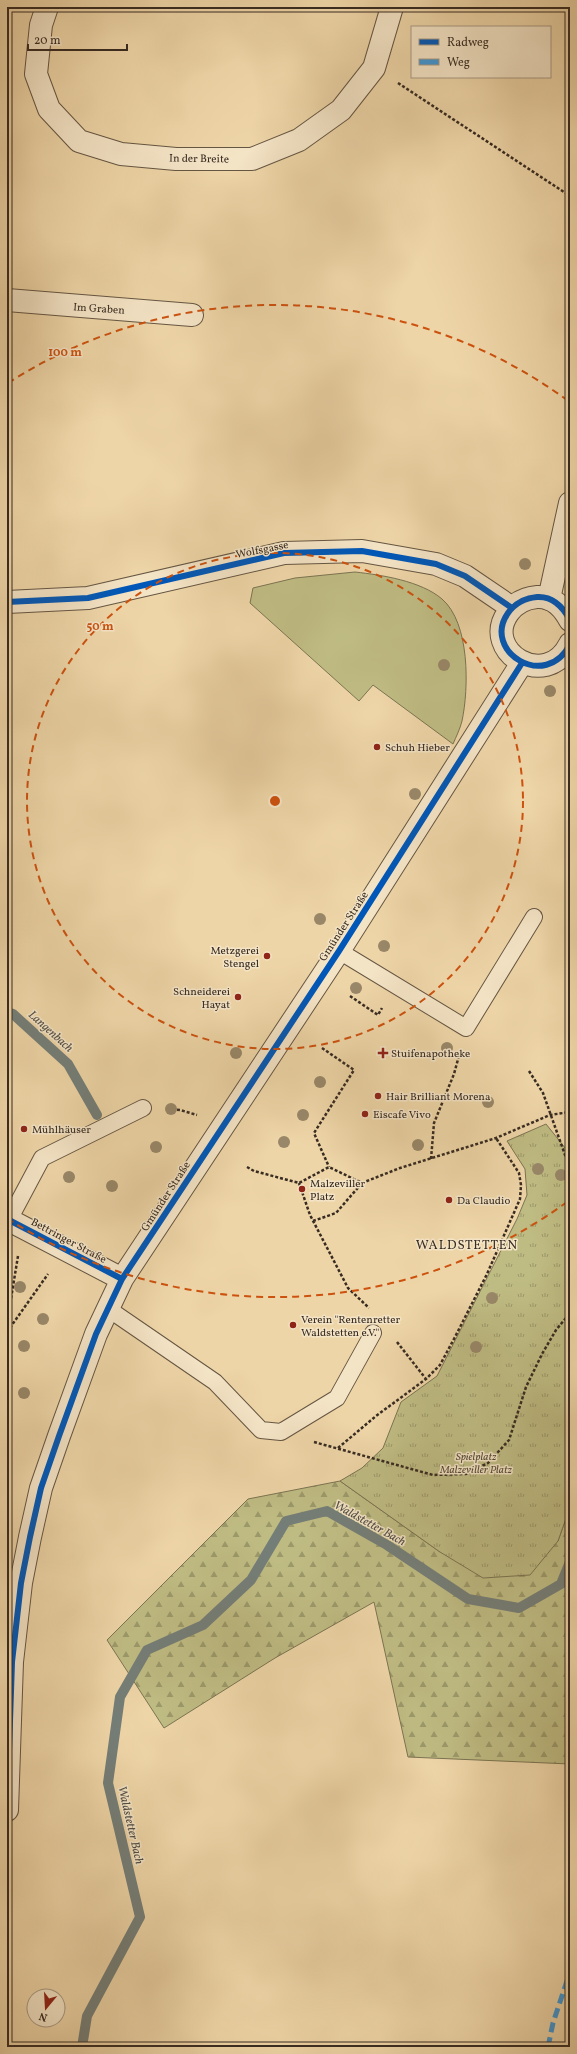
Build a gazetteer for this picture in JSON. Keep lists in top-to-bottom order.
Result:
{
  "streets": {
    "street": [
      "In der Breite",
      "Im Graben",
      "Wolfsgasse",
      "Gmünder Straße",
      "Bettringer Straße"
    ]
  },
  "crossings": [
    ["Gmünder Straße", "Bettringer Straße"]
  ],
  "districts": ["WALDSTETTEN"],
  "water": ["Langenbach", "Waldstetter Bach"],
  "parks": ["Spielplatz Malzeviller Platz"],
  "places": {
    "other": [
      "Schuh Hieber",
      "Metzgerei Stengel",
      "Schneiderei Hayat",
      "Hair Brilliant Morena",
      "Eiscafe Vivo",
      "Mühlhäuser",
      "Malzeviller Platz",
      "Da Claudio",
      "Verein \"Rentenretter Waldstetten e.V.\""
    ],
    "health": ["Stuifenapotheke"]
  },
  "legend": ["Radweg", "Weg"],
  "scale_bar": "20 m",
  "north": "bottom",
  "rings": ["100 m", "50 m"]
}
